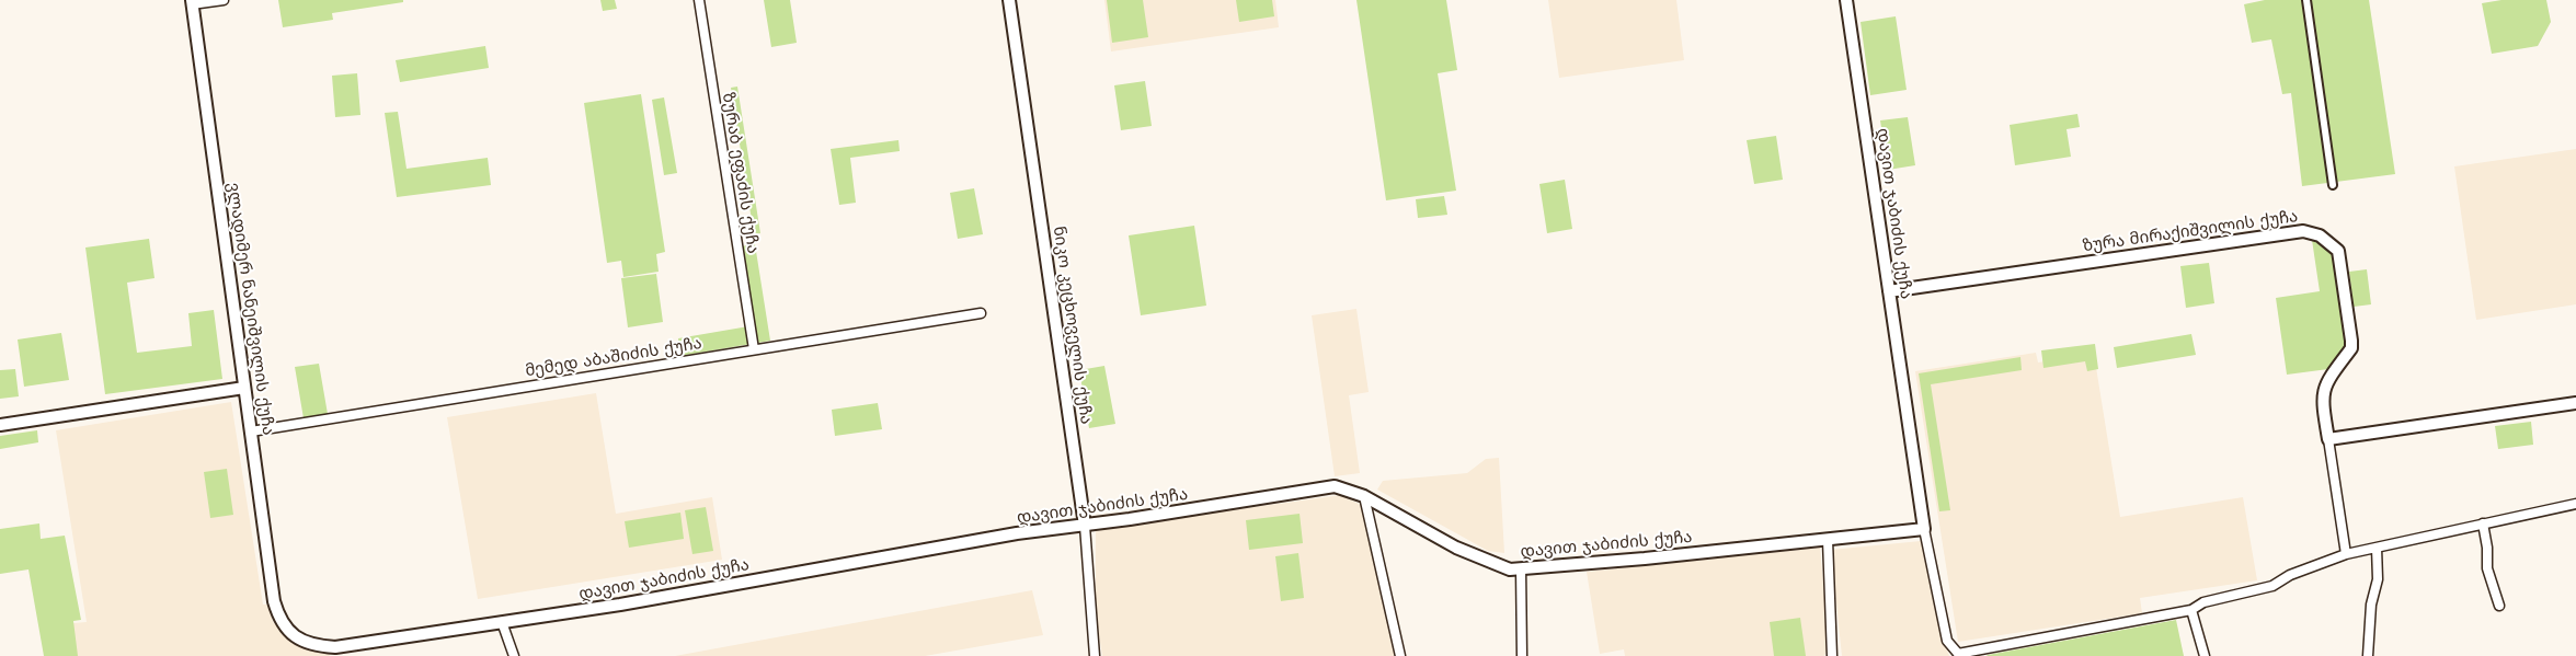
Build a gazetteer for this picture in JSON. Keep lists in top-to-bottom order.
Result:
{
  "streets": {
    "street": [
      "ზურაბ ეფაძის ქუჩა",
      "დავით ჯაბიძის ქუჩა",
      "ზურა მირაქიშვილის ქუჩა",
      "ვლადიმერ ნანეიშვილის ქუჩა",
      "ნიკო კეცხოველის ქუჩა",
      "მემედ აბაშიძის ქუჩა"
    ]
  },
  "crossings": [
    ["ზურაბ ეფაძის ქუჩა", "მემედ აბაშიძის ქუჩა"],
    ["დავით ჯაბიძის ქუჩა", "ზურა მირაქიშვილის ქუჩა"],
    ["დავით ჯაბიძის ქუჩა", "ვლადიმერ ნანეიშვილის ქუჩა"],
    ["დავით ჯაბიძის ქუჩა", "ნიკო კეცხოველის ქუჩა"],
    ["ვლადიმერ ნანეიშვილის ქუჩა", "მემედ აბაშიძის ქუჩა"]
  ]
}
